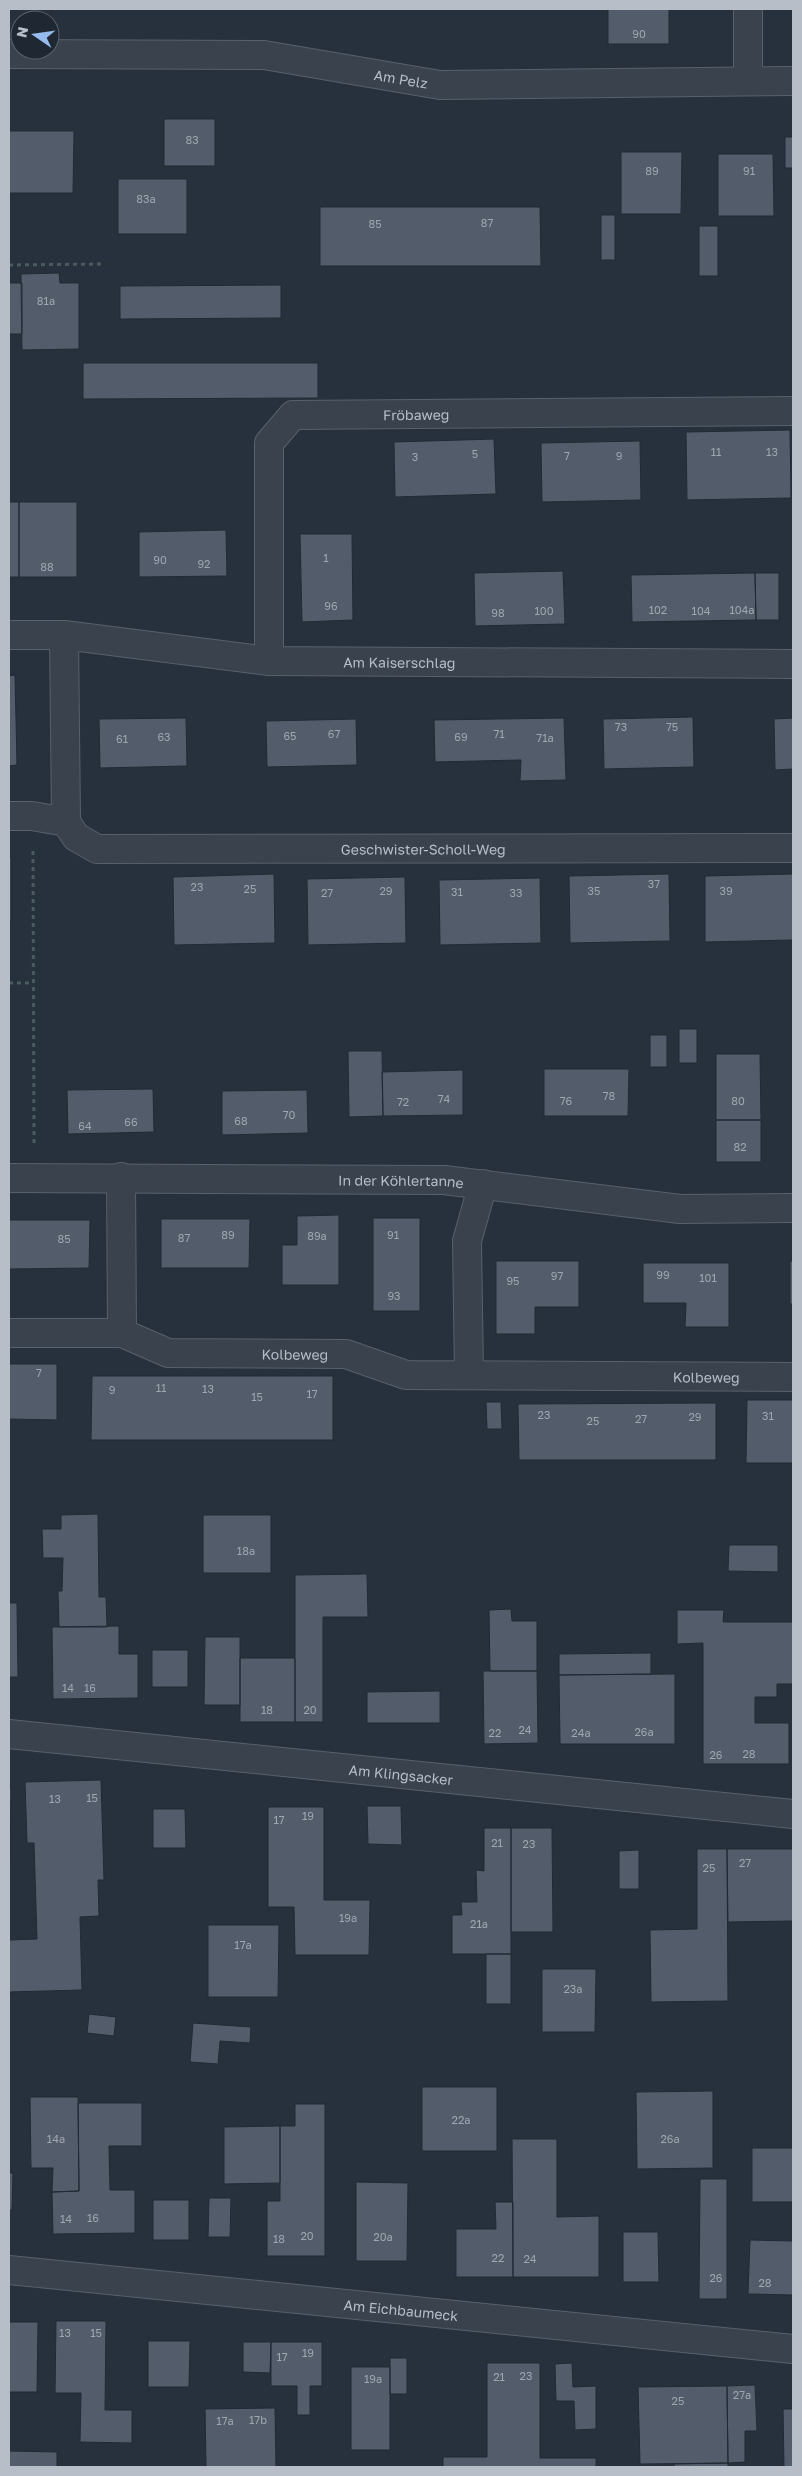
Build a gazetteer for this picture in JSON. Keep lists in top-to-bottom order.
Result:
{
  "streets": {
    "street": [
      "Am Pelz",
      "Fröbaweg",
      "Am Kaiserschlag",
      "Geschwister-Scholl-Weg",
      "In der Köhlertanne",
      "Kolbeweg",
      "Am Klingsacker",
      "Am Eichbaumeck"
    ]
  },
  "crossings": [
    ["Fröbaweg", "Am Kaiserschlag"]
  ],
  "house_numbers": [
    "90",
    "83",
    "89",
    "91",
    "83a",
    "87",
    "85",
    "81a",
    "11",
    "13",
    "5",
    "7",
    "9",
    "3",
    "1",
    "90",
    "92",
    "88",
    "96",
    "102",
    "104a",
    "100",
    "104",
    "98",
    "73",
    "75",
    "67",
    "71",
    "65",
    "63",
    "69",
    "71a",
    "61",
    "37",
    "23",
    "25",
    "29",
    "35",
    "39",
    "31",
    "27",
    "33",
    "78",
    "74",
    "76",
    "80",
    "72",
    "70",
    "68",
    "66",
    "64",
    "82",
    "89",
    "91",
    "89a",
    "87",
    "85",
    "99",
    "97",
    "101",
    "95",
    "93",
    "7",
    "11",
    "13",
    "9",
    "17",
    "15",
    "23",
    "31",
    "29",
    "27",
    "25",
    "18a",
    "14",
    "16",
    "18",
    "20",
    "24",
    "26a",
    "22",
    "24a",
    "28",
    "26",
    "15",
    "13",
    "19",
    "17",
    "21",
    "23",
    "27",
    "25",
    "19a",
    "21a",
    "17a",
    "23a",
    "22a",
    "14a",
    "26a",
    "16",
    "14",
    "20",
    "20a",
    "18",
    "22",
    "24",
    "26",
    "28",
    "13",
    "15",
    "19",
    "17",
    "23",
    "21",
    "19a",
    "27a",
    "25",
    "17b",
    "17a"
  ],
  "north": "left"
}
